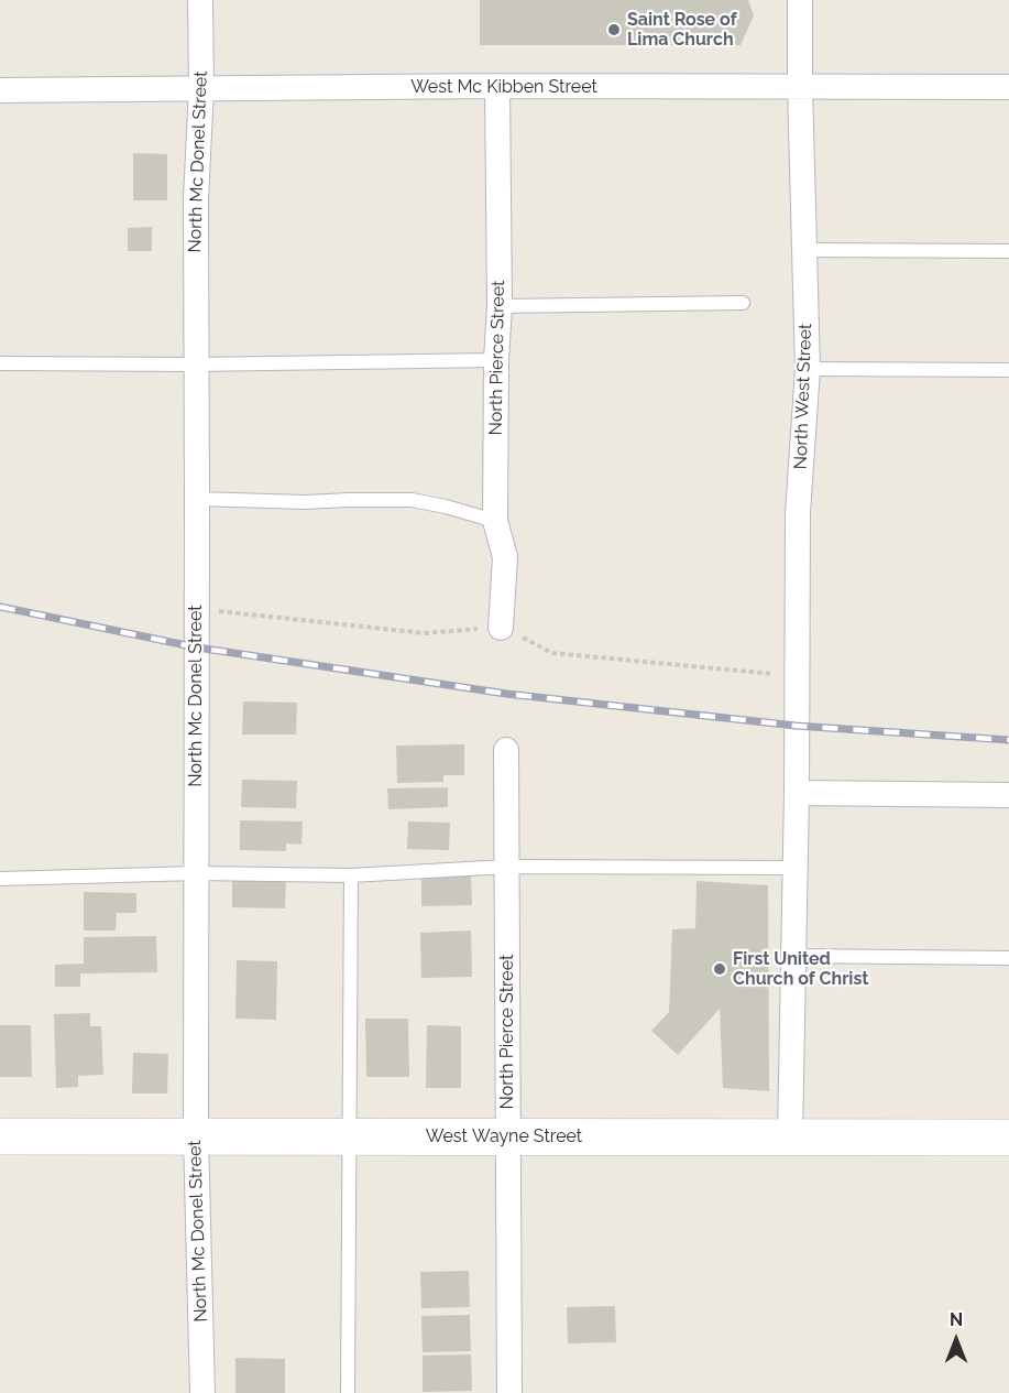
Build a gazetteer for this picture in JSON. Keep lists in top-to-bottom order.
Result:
{
  "streets": {
    "street": [
      "West Mc Kibben Street",
      "North Mc Donel Street",
      "North Pierce Street",
      "North West Street",
      "West Wayne Street"
    ]
  },
  "crossings": [
    ["West Mc Kibben Street", "North Mc Donel Street"],
    ["West Mc Kibben Street", "North Pierce Street"],
    ["West Mc Kibben Street", "North West Street"],
    ["North Mc Donel Street", "West Wayne Street"],
    ["North Pierce Street", "West Wayne Street"],
    ["North West Street", "West Wayne Street"]
  ],
  "places": ["Saint Rose of Lima Church", "First United Church of Christ"],
  "north": "top"
}
